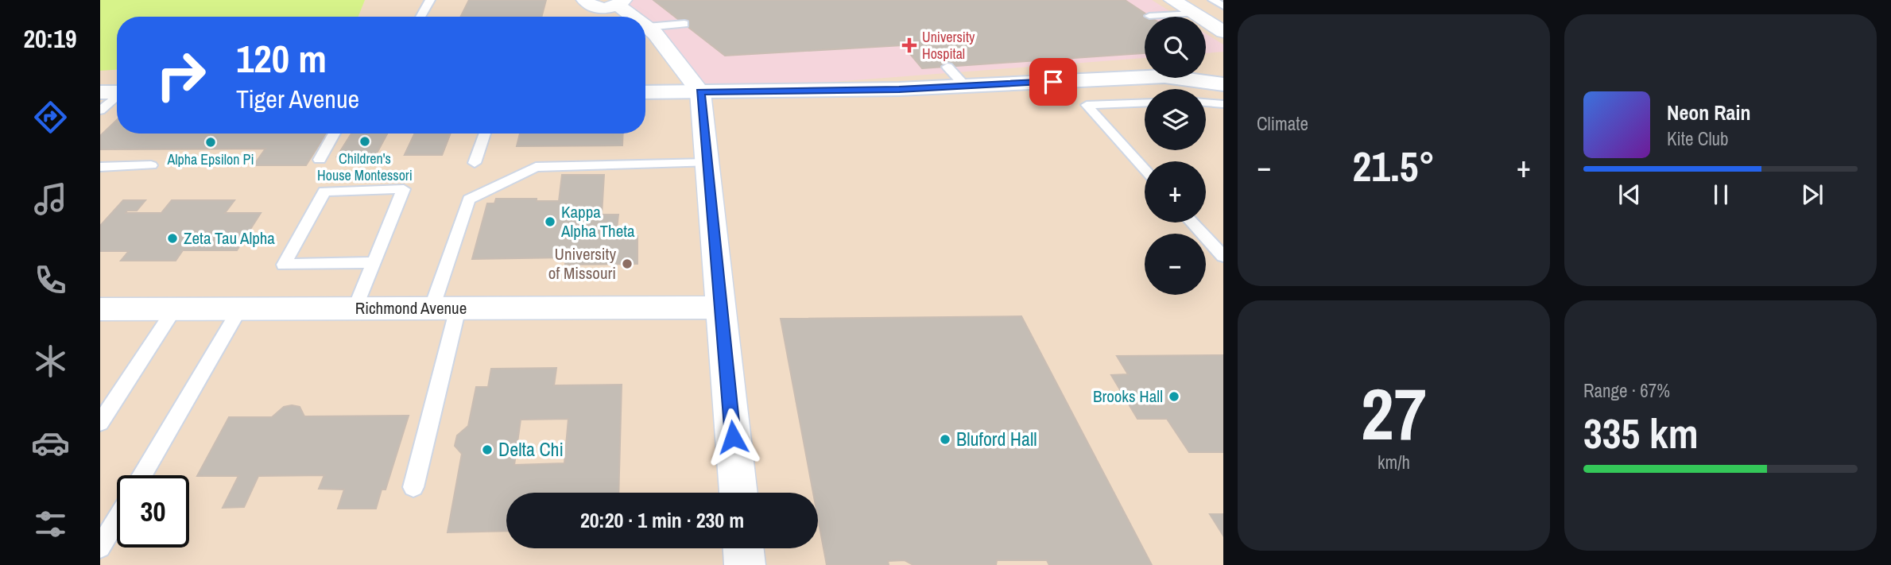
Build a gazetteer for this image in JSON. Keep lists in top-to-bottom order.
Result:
{
  "streets": {
    "street": ["Richmond Avenue"]
  },
  "places": {
    "health": ["University Hospital"],
    "other": [
      "Children's House Montessori",
      "Alpha Epsilon Pi",
      "Kappa Alpha Theta",
      "Zeta Tau Alpha",
      "University of Missouri",
      "Brooks Hall",
      "Bluford Hall",
      "Delta Chi"
    ]
  },
  "page": {
    "tabs": "20:19",
    "tile": [
      "Climate",
      ["27", "km/h"],
      ["Range · 67%", "335 km"]
    ],
    "map_buttons": ["+", "−"],
    "turn": ["120 m", "Tiger Avenue"],
    "song": ["Neon Rain", "Kite Club"],
    "heat": ["−", "21.5°", "+"],
    "limit": "30",
    "trip": "20:20 · 1 min · 230 m"
  }
}
